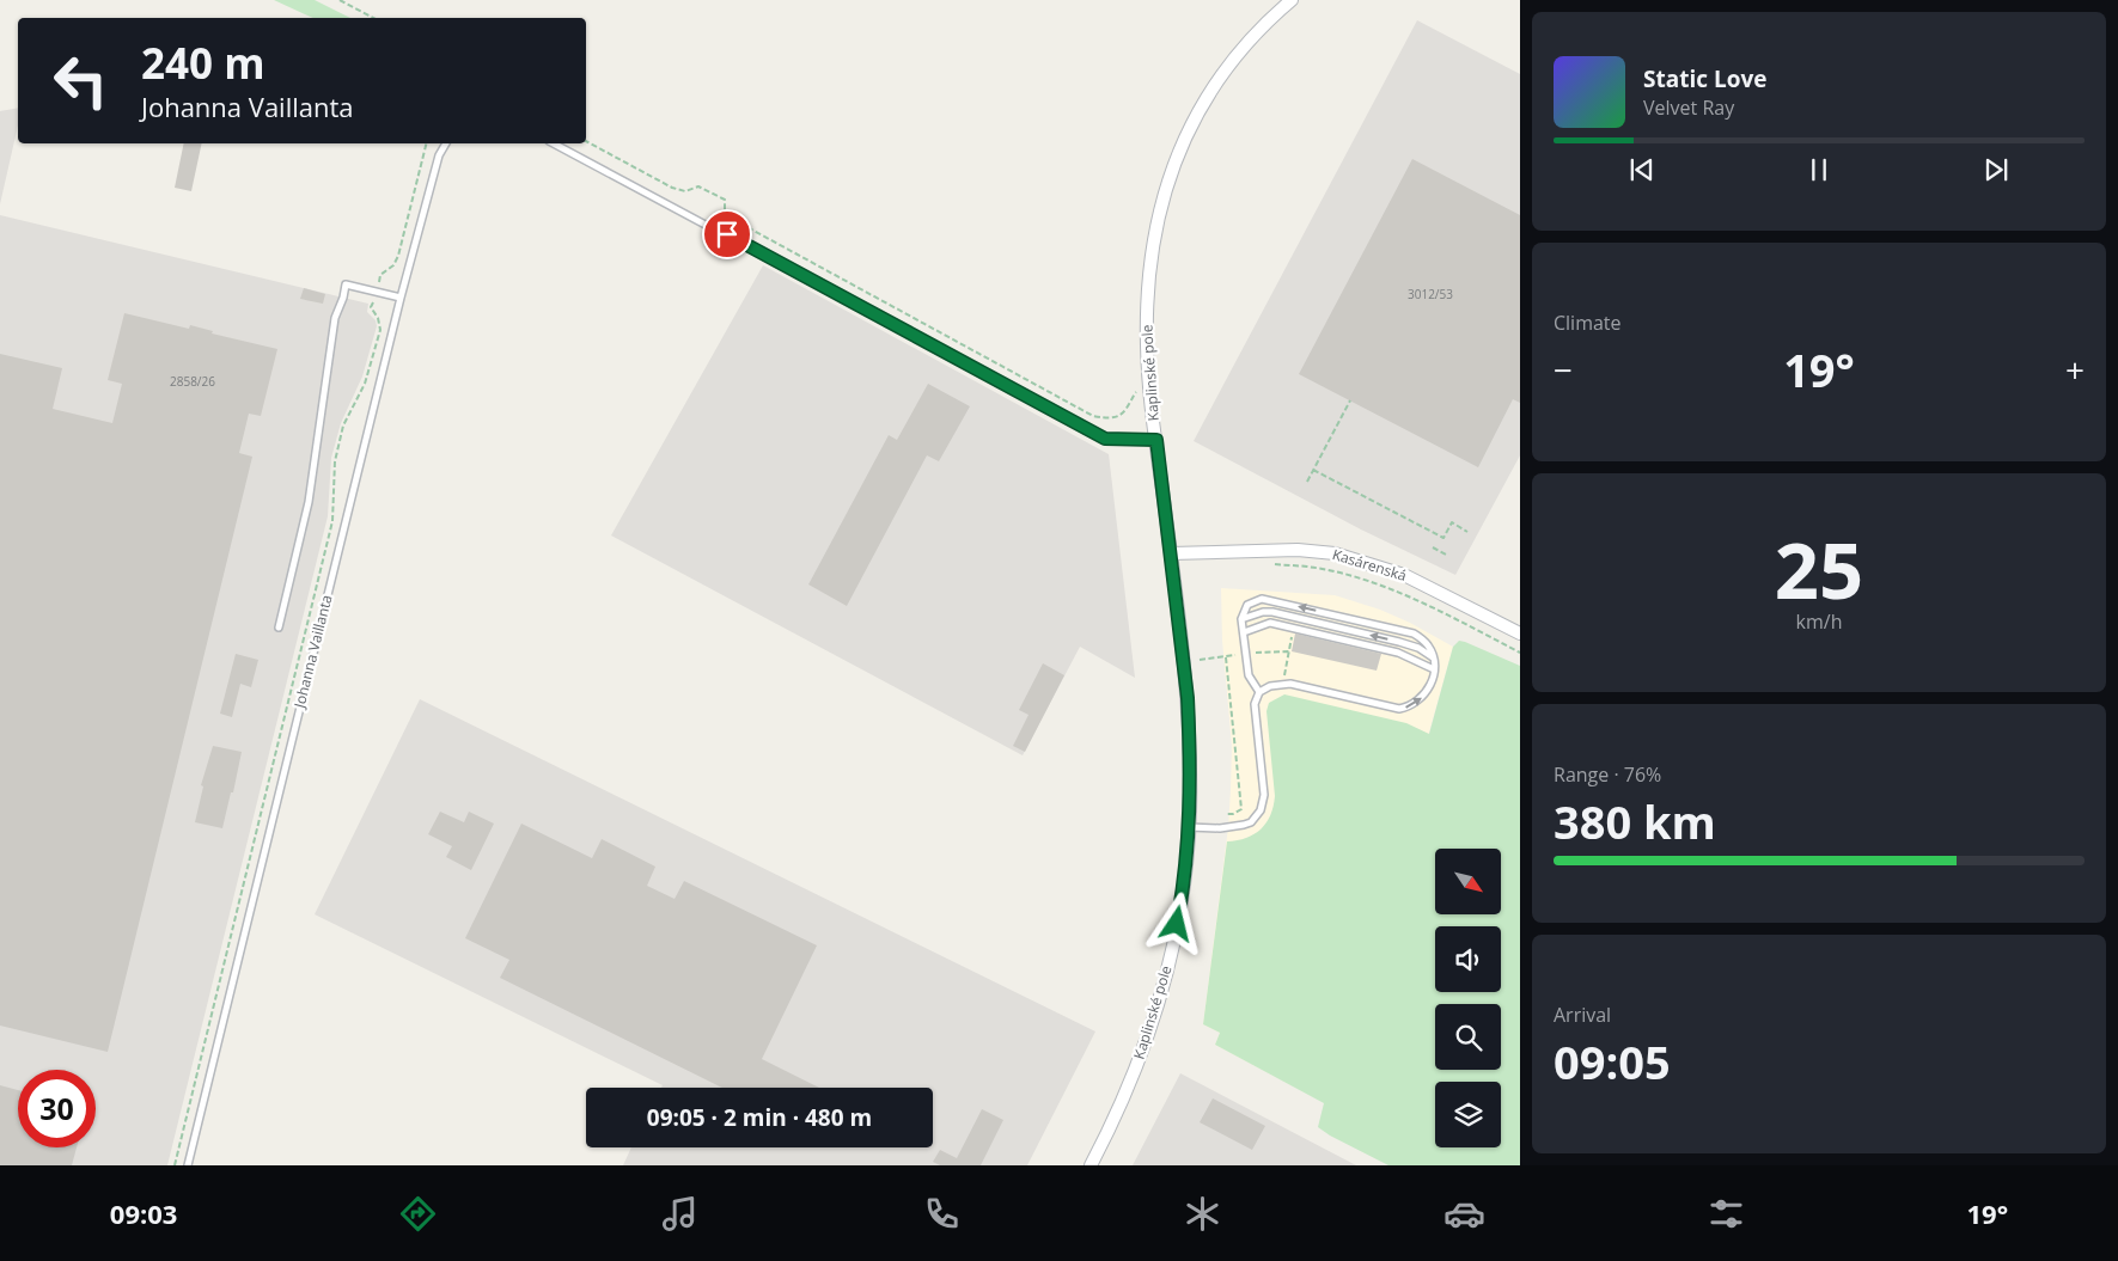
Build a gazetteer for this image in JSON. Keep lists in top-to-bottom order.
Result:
{
  "streets": {
    "street": ["Kaplinské pole", "Kasárenská"],
    "lane": ["Johanna Vaillanta"]
  },
  "crossings": [
    ["Kaplinské pole", "Kasárenská"]
  ],
  "house_numbers": ["3012/53", "2858/26"],
  "north": "bottom right",
  "page": {
    "turn": ["240 m", "Johanna Vaillanta"],
    "song": ["Static Love", "Velvet Ray"],
    "tile": [
      "Climate",
      ["25", "km/h"],
      ["Range · 76%", "380 km"],
      ["Arrival", "09:05"]
    ],
    "heat": ["−", "19°", "+"],
    "limit": "30",
    "trip": "09:05 · 2 min · 480 m",
    "tabs": ["09:03", "19°"]
  }
}
